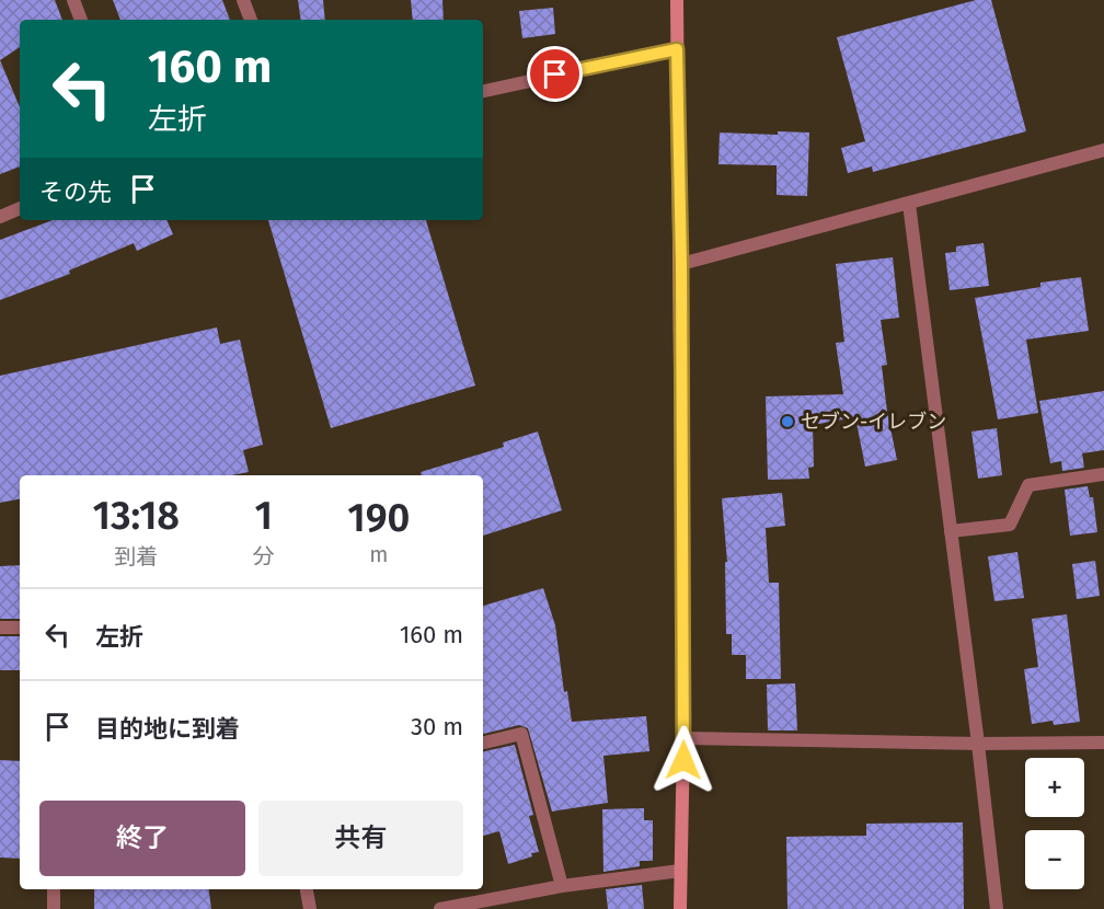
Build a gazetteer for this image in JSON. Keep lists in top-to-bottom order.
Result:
{
  "places": ["セブン-イレブン"],
  "page": {
    "turn": ["160 m", "左折"],
    "then": "その先",
    "eta": [
      "13:18",
      "到着",
      "1",
      "分",
      "190",
      "m"
    ],
    "list": [
      {
        "name": "左折",
        "value": "160 m"
      },
      {
        "name": "目的地に到着",
        "value": "30 m"
      }
    ],
    "map_buttons": ["+", "−"],
    "buttons": ["終了", "共有"]
  }
}
